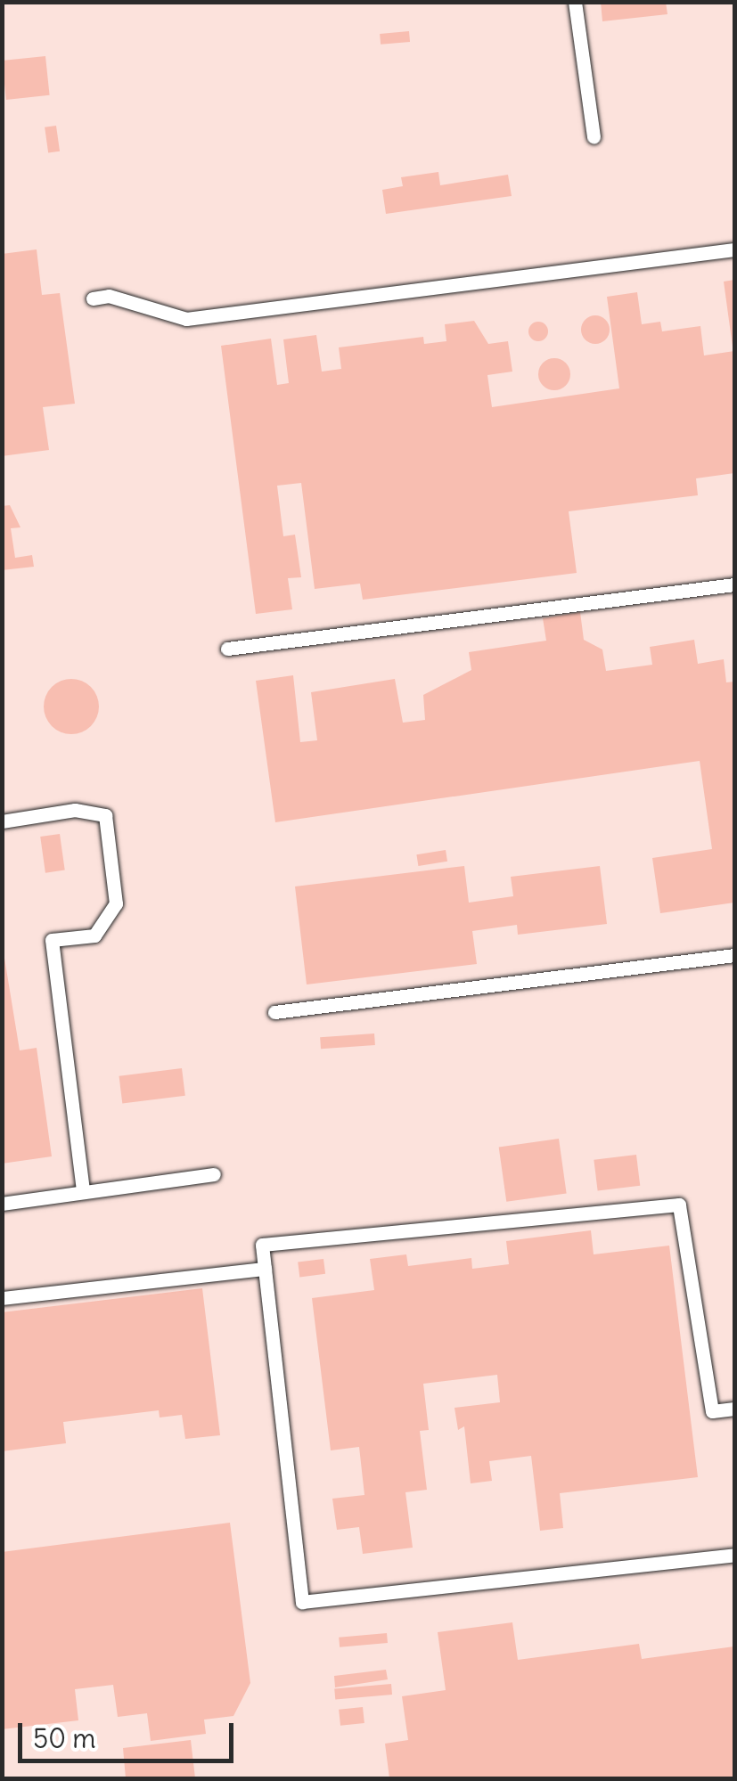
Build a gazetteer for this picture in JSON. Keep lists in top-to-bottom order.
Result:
{
  "scale_bar": "50 m"
}
